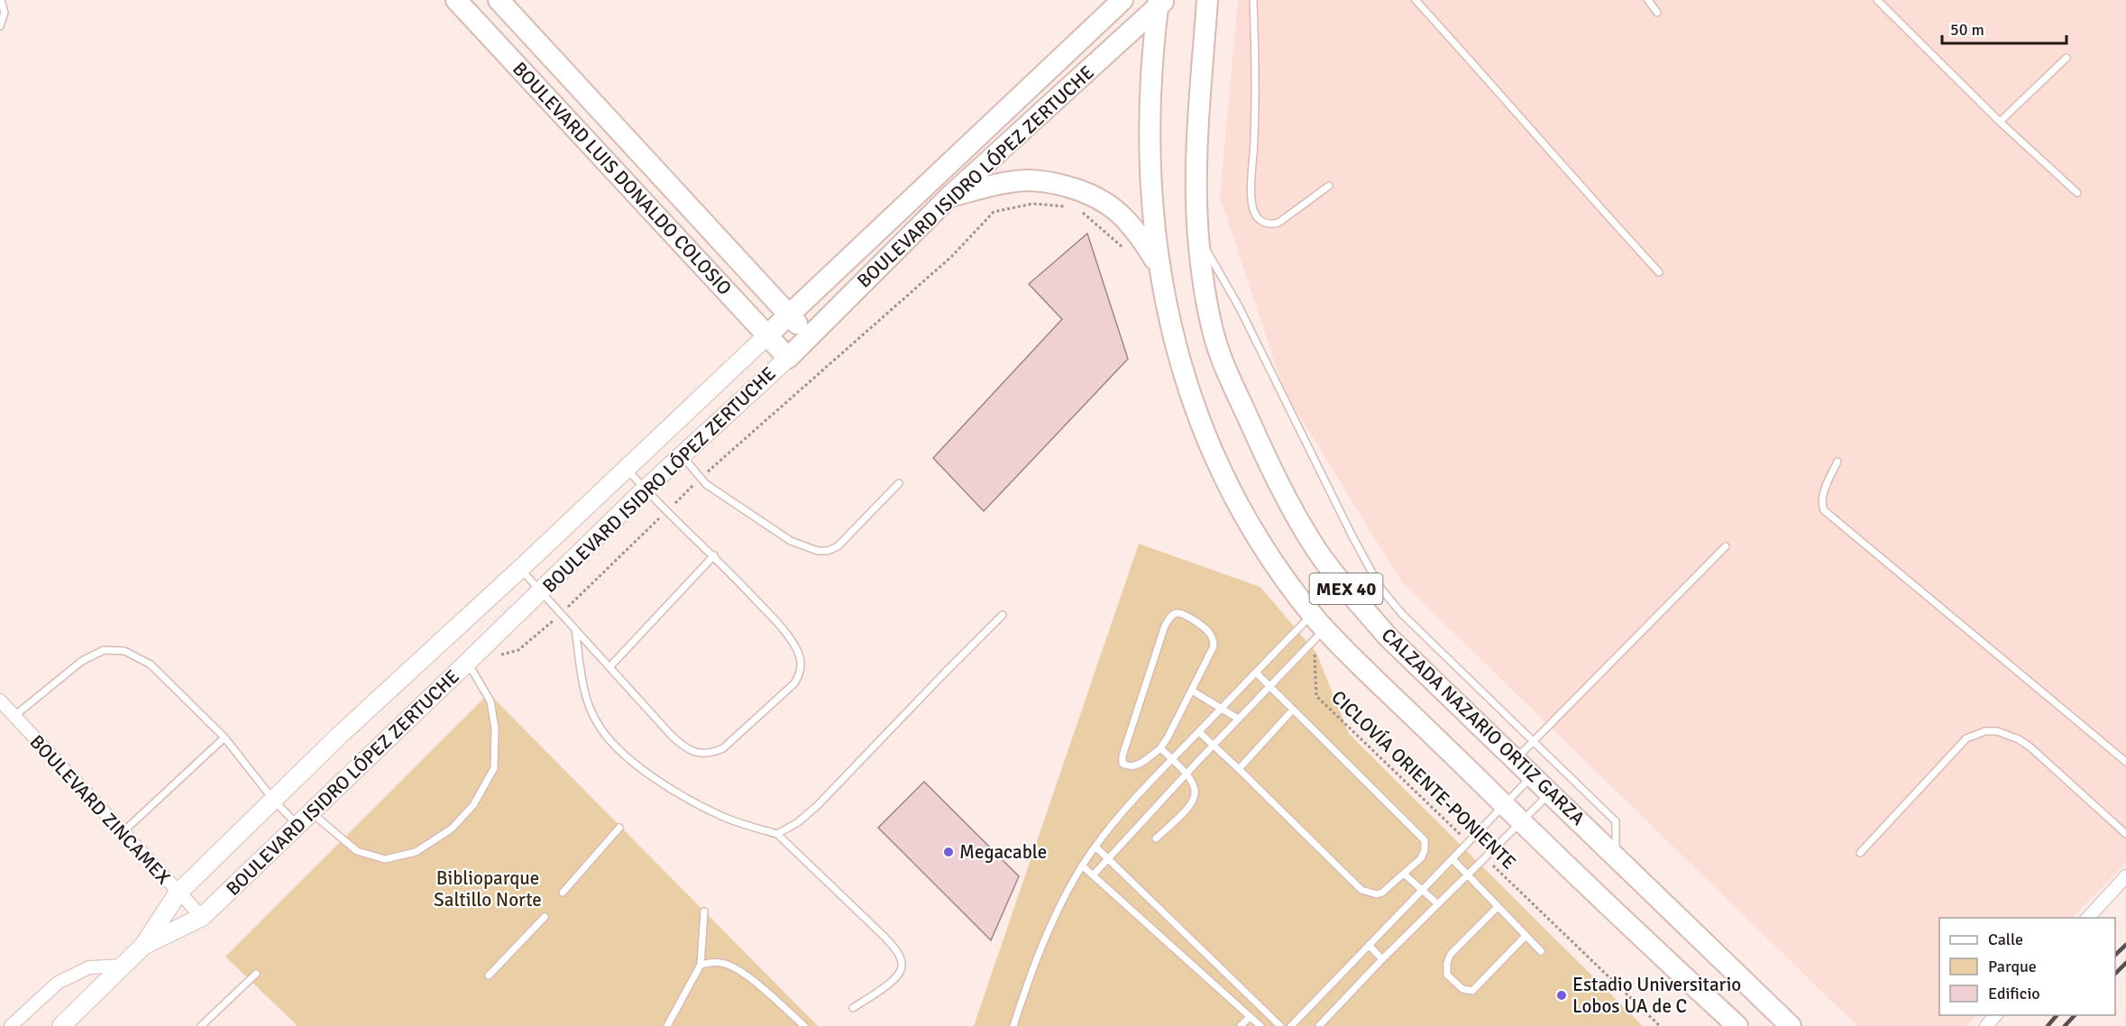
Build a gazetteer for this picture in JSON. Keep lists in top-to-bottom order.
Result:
{
  "streets": {
    "main road": [
      "BOULEVARD ISIDRO LÓPEZ ZERTUCHE",
      "BOULEVARD LUIS DONALDO COLOSIO",
      "MEX 40",
      "CALZADA NAZARIO ORTIZ GARZA"
    ],
    "street": ["BOULEVARD ZINCAMEX"],
    "path": ["CICLOVÍA ORIENTE-PONIENTE"]
  },
  "crossings": [
    ["BOULEVARD ISIDRO LÓPEZ ZERTUCHE", "BOULEVARD LUIS DONALDO COLOSIO"],
    ["BOULEVARD ISIDRO LÓPEZ ZERTUCHE", "MEX 40"],
    ["BOULEVARD ISIDRO LÓPEZ ZERTUCHE", "BOULEVARD ZINCAMEX"],
    ["MEX 40", "CICLOVÍA ORIENTE-PONIENTE"]
  ],
  "parks": ["Biblioparque Saltillo Norte"],
  "places": ["Megacable", "Estadio Universitario Lobos UA de C"],
  "legend": ["Calle", "Parque", "Edificio"],
  "scale_bar": "50 m"
}
